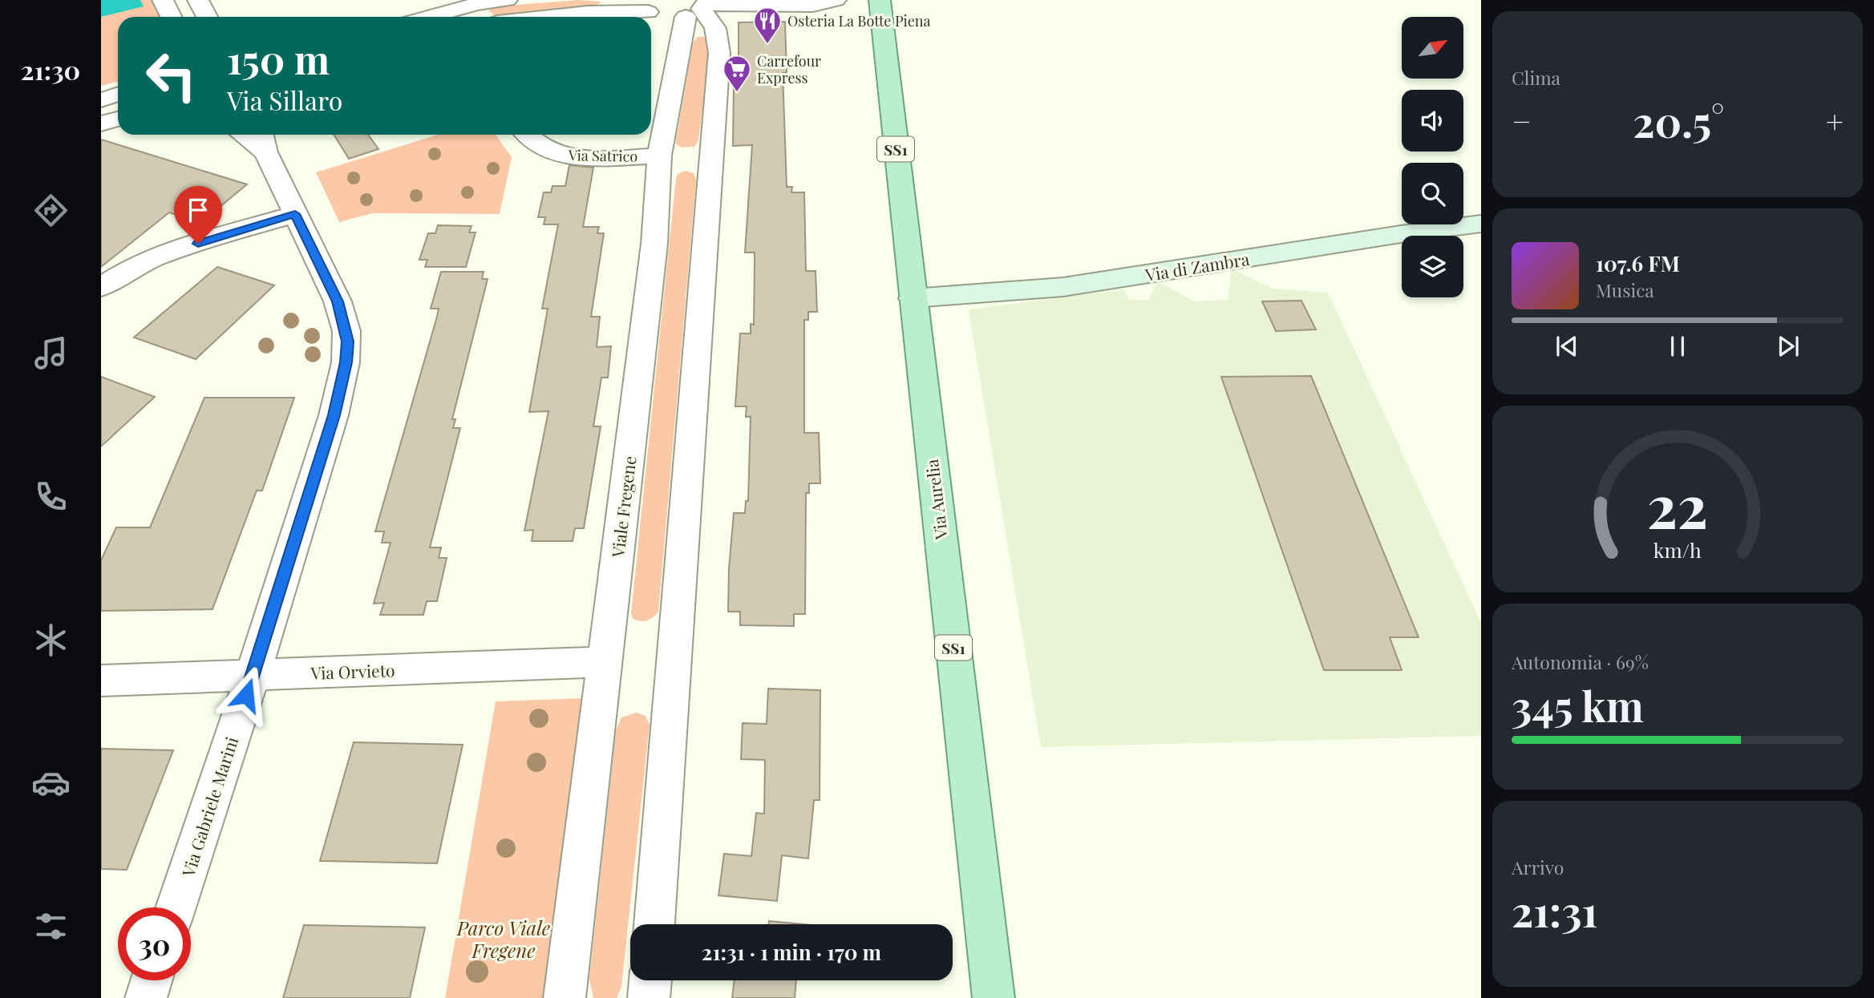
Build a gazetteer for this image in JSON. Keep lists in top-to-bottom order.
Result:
{
  "streets": {
    "main road": ["SS1", "Via Aurelia"],
    "street": [
      "Via Satrico",
      "Via di Zambra",
      "Viale Fregene",
      "Via Orvieto",
      "Via Gabriele Marini"
    ]
  },
  "crossings": [
    ["Via Satrico", "Viale Fregene"],
    ["Via di Zambra", "Via Aurelia"],
    ["Viale Fregene", "Via Orvieto"],
    ["Via Orvieto", "Via Gabriele Marini"]
  ],
  "parks": ["Parco Viale Fregene"],
  "places": {
    "restaurant": ["Osteria La Botte Piena"],
    "supermarket": ["Carrefour Express"]
  },
  "north": "top right",
  "page": {
    "tabs": "21:30",
    "tile": [
      "Clima",
      ["Autonomia · 69%", "345 km"],
      ["Arrivo", "21:31"]
    ],
    "turn": ["150 m", "Via Sillaro"],
    "heat": ["−", "20.5°", "+"],
    "song": ["107.6 FM", "Musica"],
    "limit": "30",
    "trip": "21:31 · 1 min · 170 m",
    "gauge": ["22", "km/h"]
  }
}
